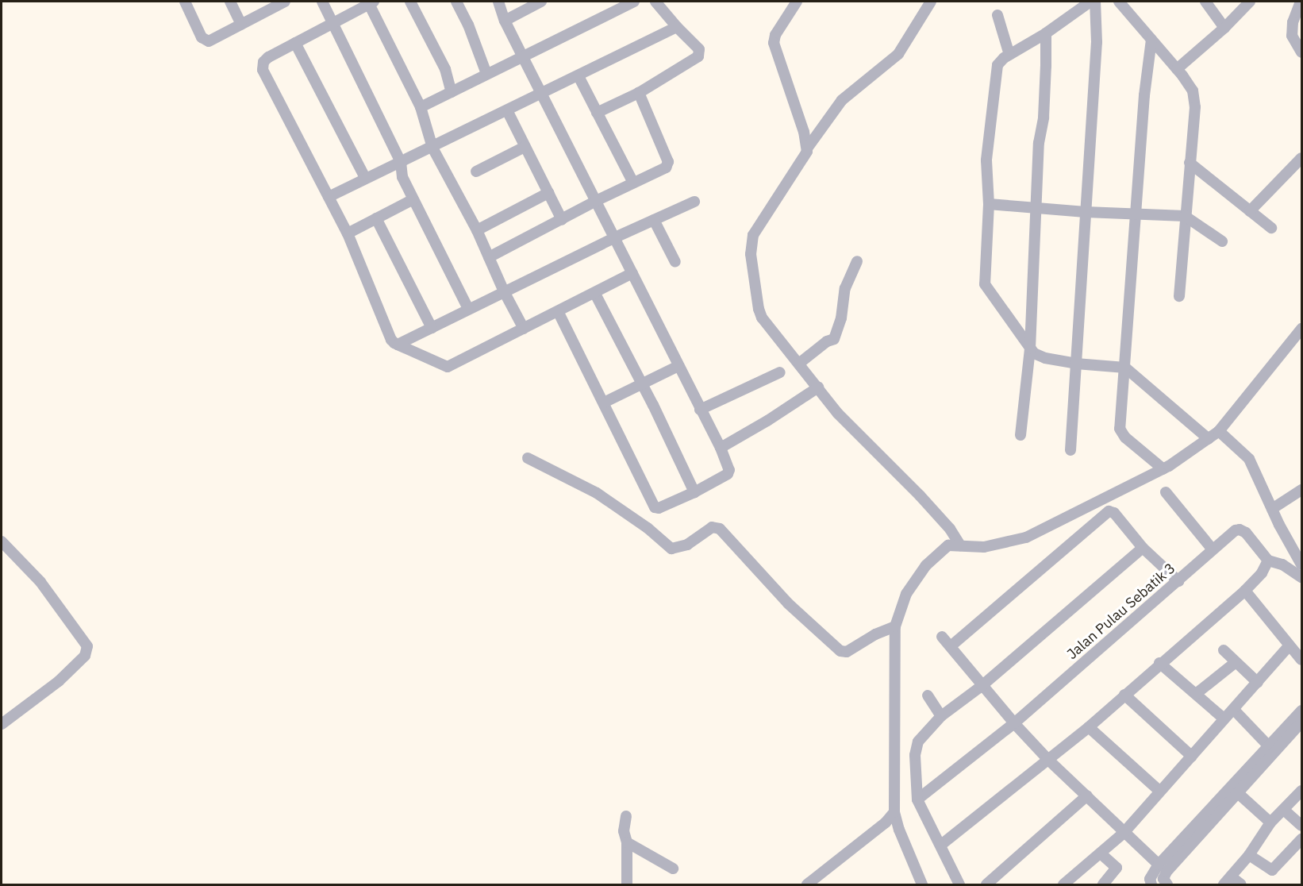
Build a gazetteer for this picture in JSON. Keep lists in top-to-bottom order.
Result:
{
  "streets": {
    "street": ["Jalan Pulau Sebatik 3"]
  }
}
